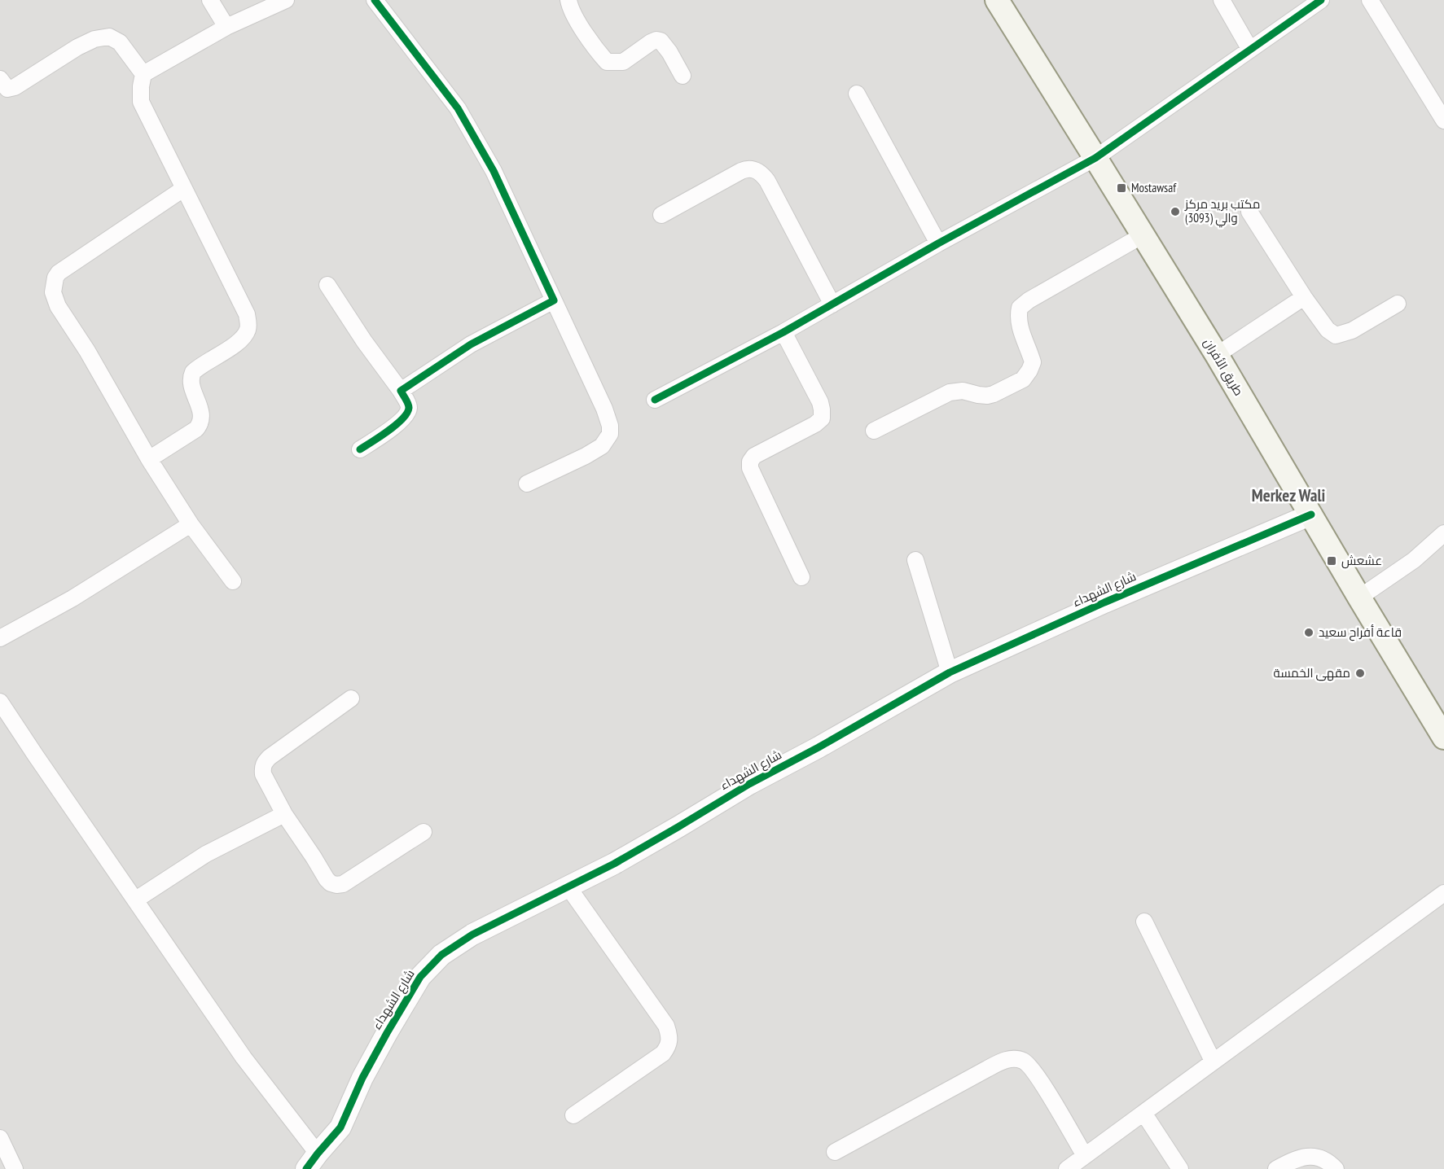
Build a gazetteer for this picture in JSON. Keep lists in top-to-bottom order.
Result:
{
  "streets": {
    "main road": ["طريق الأفران"],
    "street": ["شارع الشهداء"]
  },
  "crossings": [
    ["طريق الأفران", "شارع الشهداء"]
  ],
  "districts": ["Merkez Wali"],
  "places": {
    "transit": ["Mostawsaf", "عشعش"],
    "other": ["مكتب بريد مركز والي (3093)", "قاعة أفراح سعيد", "مقهى الخمسة"]
  }
}
